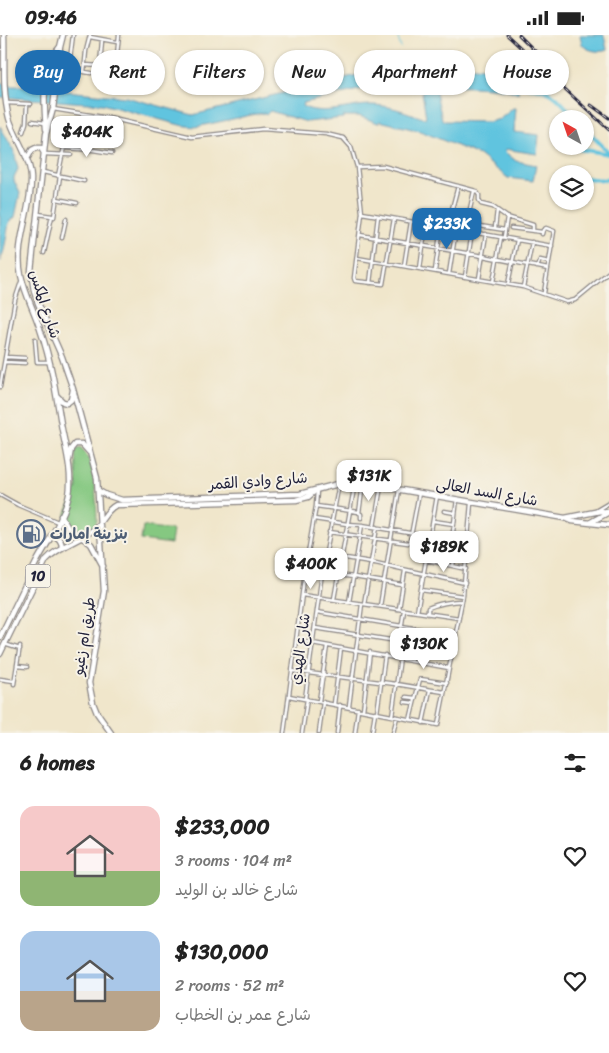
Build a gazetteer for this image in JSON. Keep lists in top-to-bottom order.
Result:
{
  "streets": {
    "main road": [
      "شارع المكس",
      "شارع وادي القمر",
      "شارع السد العالى",
      "10",
      "طريق ام زغيو"
    ],
    "street": ["شارع الهدي"]
  },
  "crossings": [
    ["شارع المكس", "شارع وادي القمر"],
    ["شارع المكس", "10"],
    ["شارع المكس", "طريق ام زغيو"],
    ["شارع وادي القمر", "شارع السد العالى"],
    ["شارع وادي القمر", "10"],
    ["شارع السد العالى", "شارع الهدي"]
  ],
  "places": {
    "fuel station": ["بنزينة إمارات"]
  },
  "north": "top left",
  "page": {
    "status": "09:46",
    "chip": [
      "Buy",
      "Rent",
      "Filters",
      "New",
      "Apartment",
      "House"
    ],
    "price": [
      "$404K",
      "$233K",
      "$131K",
      "$189K",
      "$400K",
      "$130K"
    ],
    "heading": "6 homes",
    "list": [
      {
        "name": "$233,000",
        "note": "3 rooms · 104 m² · شارع خالد بن الوليد"
      },
      {
        "name": "$130,000",
        "note": "2 rooms · 52 m² · شارع عمر بن الخطاب"
      }
    ]
  }
}
